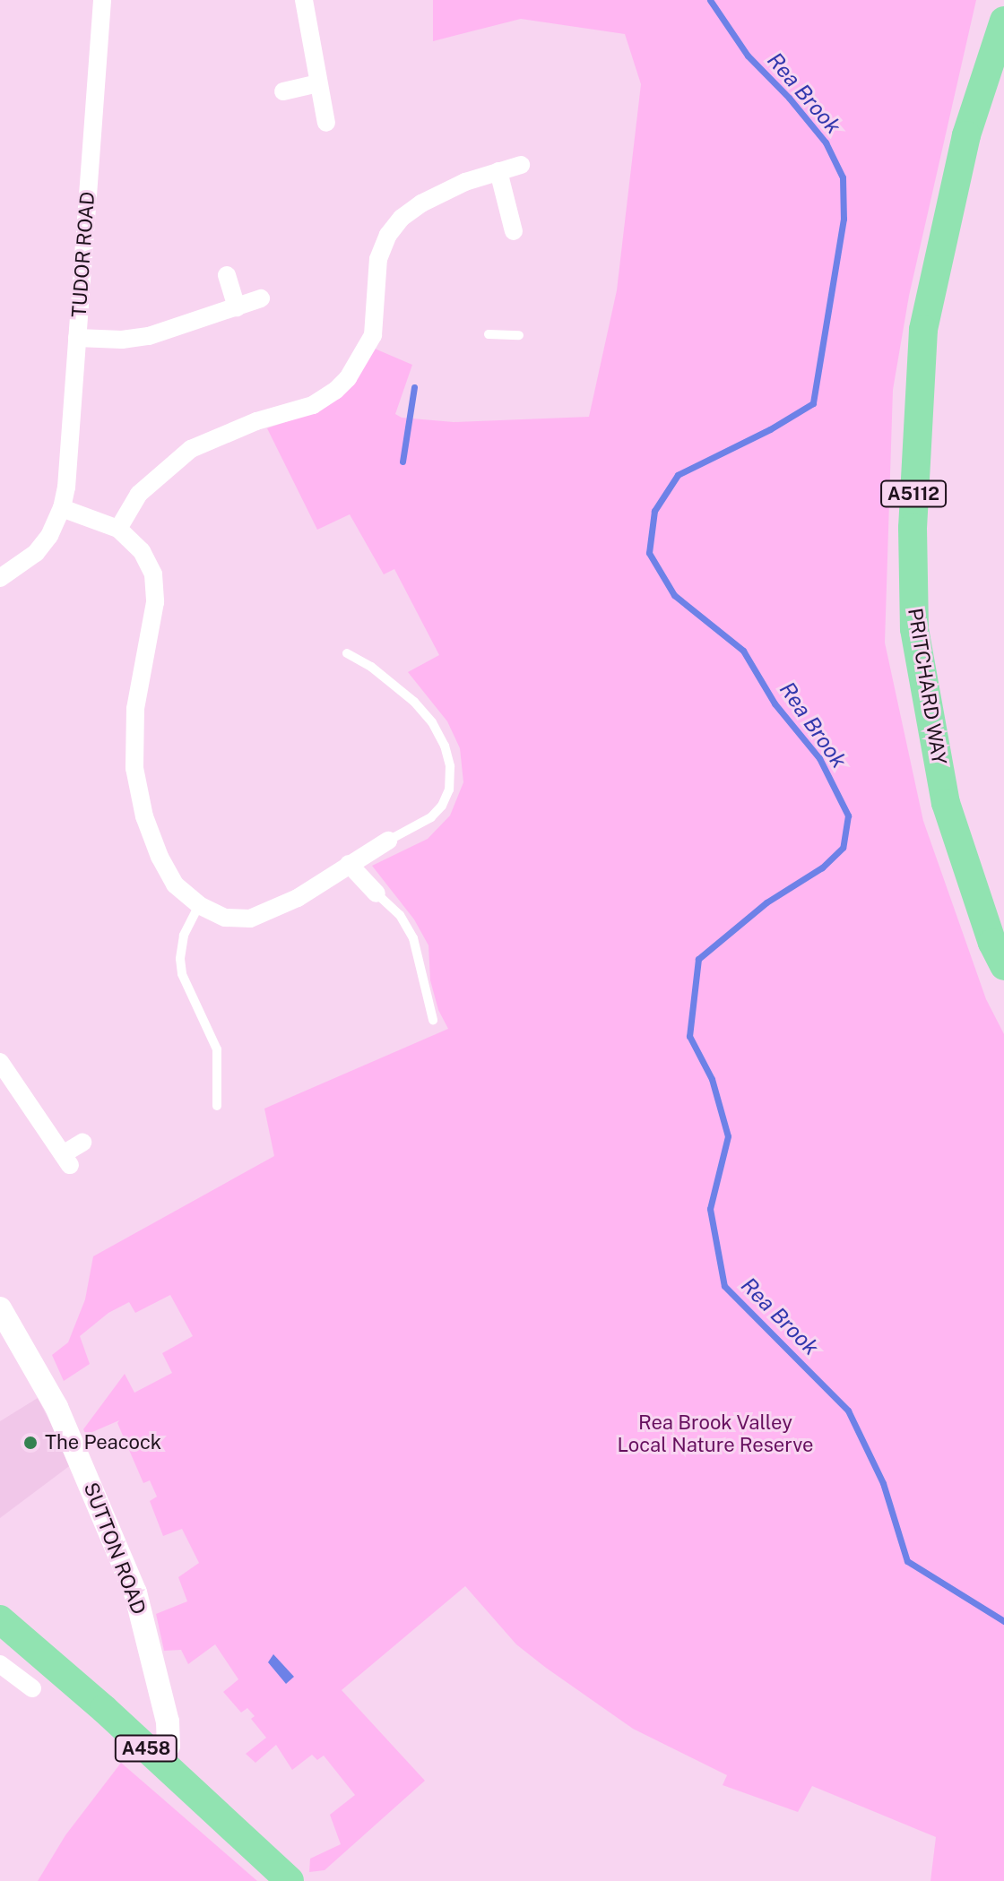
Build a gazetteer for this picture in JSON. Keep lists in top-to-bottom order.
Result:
{
  "streets": {
    "main road": ["A5112", "PRITCHARD WAY", "A458"],
    "street": ["TUDOR ROAD", "SUTTON ROAD"]
  },
  "crossings": [
    ["SUTTON ROAD", "A458"]
  ],
  "water": ["Rea Brook"],
  "parks": ["Rea Brook Valley Local Nature Reserve"],
  "places": ["The Peacock"]
}
